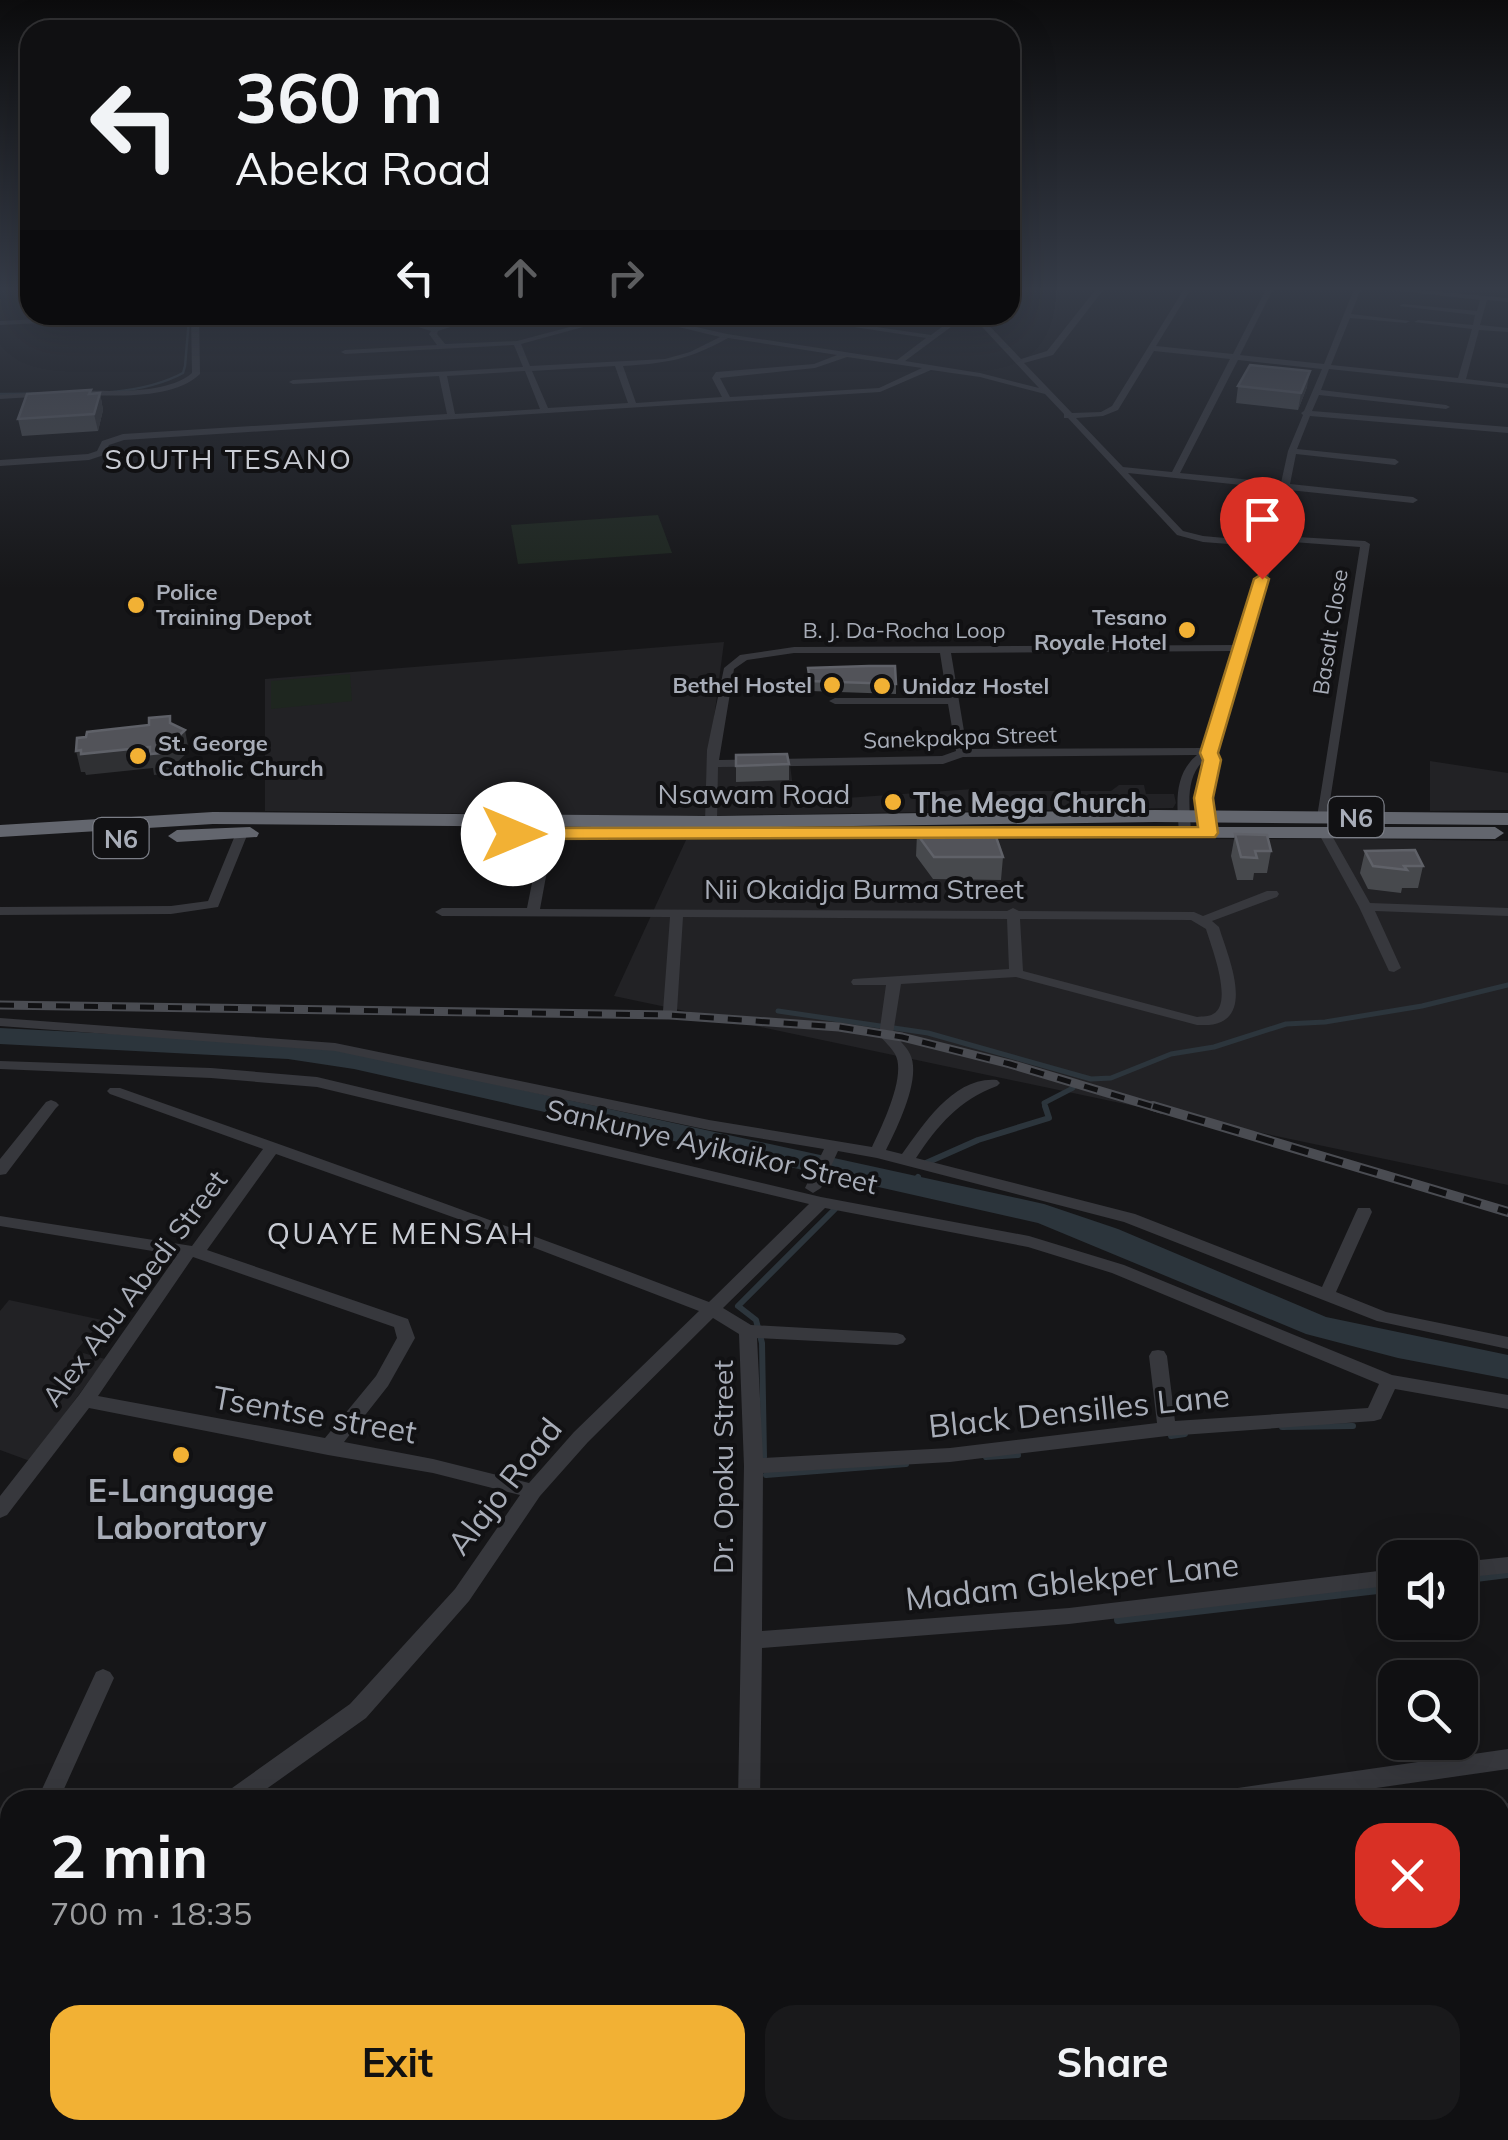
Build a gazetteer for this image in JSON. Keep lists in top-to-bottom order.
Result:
{
  "streets": {
    "highway": ["Nsawam Road", "N6"],
    "street": [
      "B. J. Da-Rocha Loop",
      "Basalt Close",
      "Sanekpakpa Street",
      "Nii Okaidja Burma Street",
      "Sankunye Ayikaikor Street",
      "Alex Abu Abedi Street",
      "Black Densilles Lane",
      "Tsentse street",
      "Dr. Opoku Street",
      "Alajo Road",
      "Madam Gblekper Lane"
    ]
  },
  "crossings": [
    ["B. J. Da-Rocha Loop", "Sanekpakpa Street"],
    ["B. J. Da-Rocha Loop", "Nsawam Road"],
    ["Basalt Close", "Nsawam Road"],
    ["Sankunye Ayikaikor Street", "Black Densilles Lane"],
    ["Sankunye Ayikaikor Street", "Alajo Road"],
    ["Alex Abu Abedi Street", "Tsentse street"],
    ["Alex Abu Abedi Street", "Dr. Opoku Street"],
    ["Black Densilles Lane", "Dr. Opoku Street"],
    ["Tsentse street", "Alajo Road"],
    ["Dr. Opoku Street", "Alajo Road"],
    ["Dr. Opoku Street", "Madam Gblekper Lane"]
  ],
  "districts": ["SOUTH TESANO", "QUAYE MENSAH"],
  "places": [
    "Police Training Depot",
    "Tesano Royale Hotel",
    "Bethel Hostel",
    "Unidaz Hostel",
    "St. George Catholic Church",
    "The Mega Church",
    "E-Language Laboratory"
  ],
  "page": {
    "turn": ["360 m", "Abeka Road"],
    "heading": ["2 min", "700 m · 18:35"],
    "buttons": ["Exit", "Share"]
  }
}
